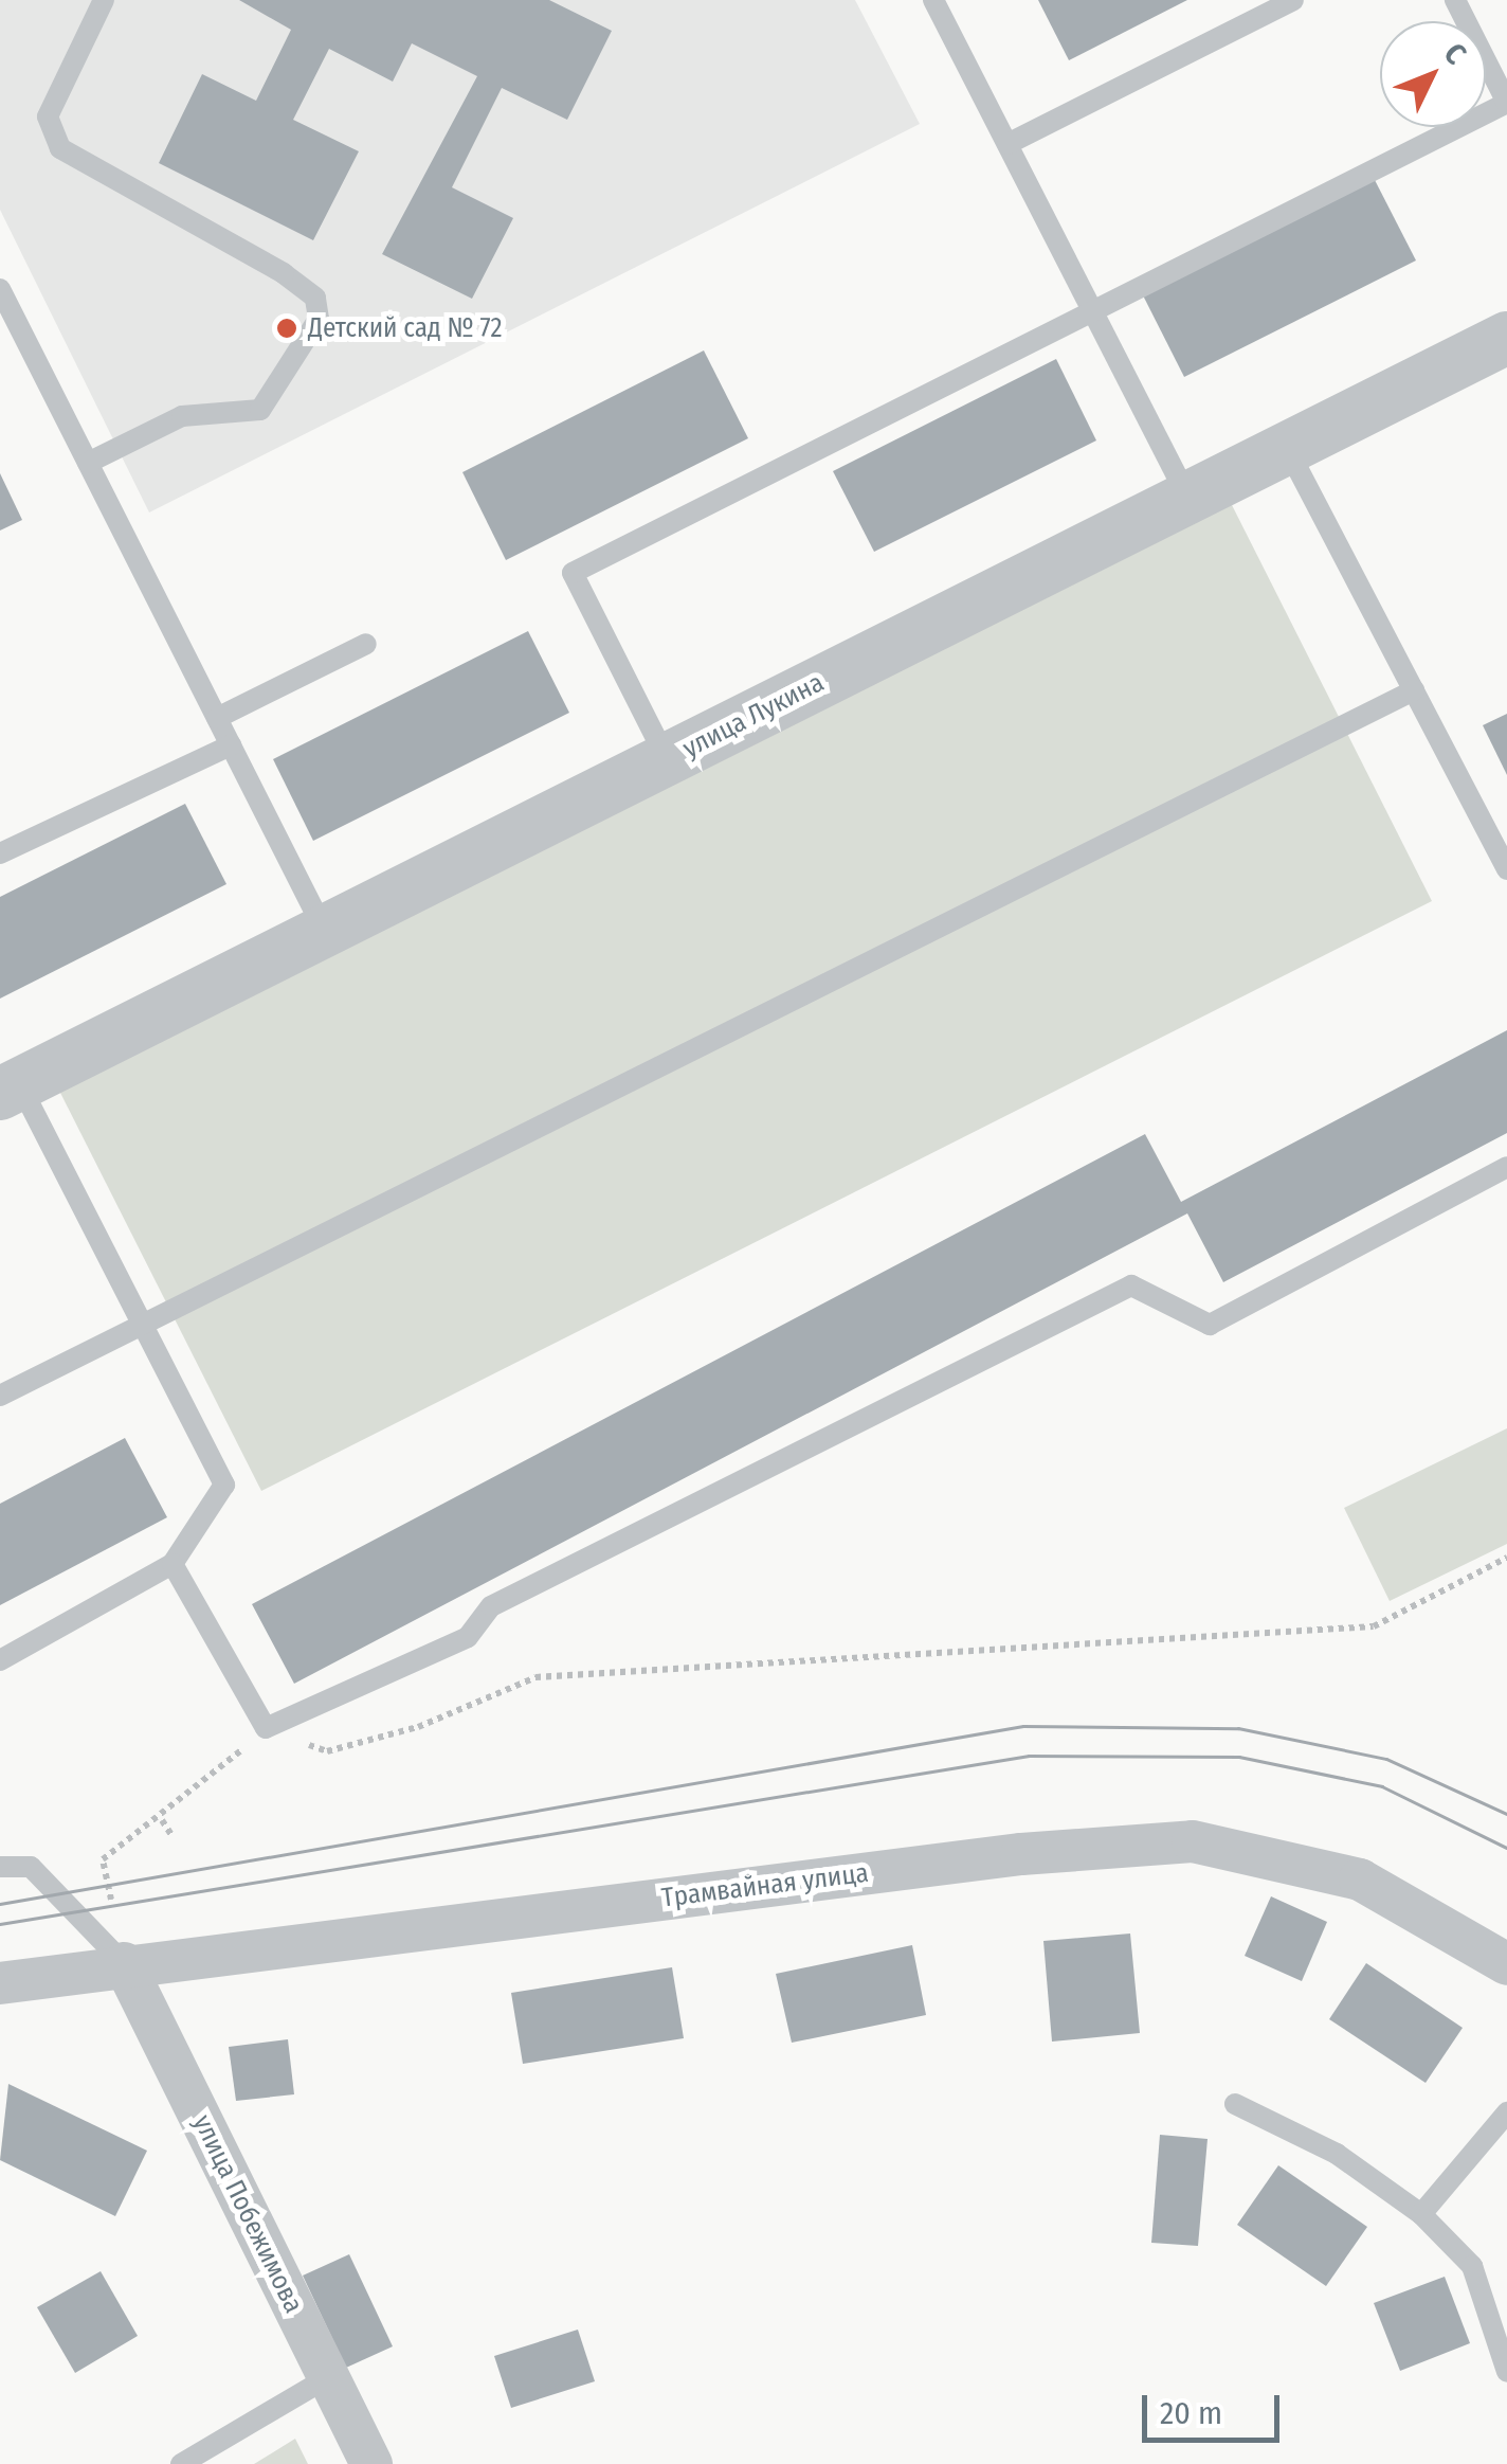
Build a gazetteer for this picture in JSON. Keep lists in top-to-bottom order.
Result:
{
  "streets": {
    "street": ["улица Лукина", "Трамвайная улица", "улица Побежимова"]
  },
  "crossings": [
    ["Трамвайная улица", "улица Побежимова"]
  ],
  "places": ["Детский сад № 72"],
  "scale_bar": "20 m",
  "north": "top right"
}
